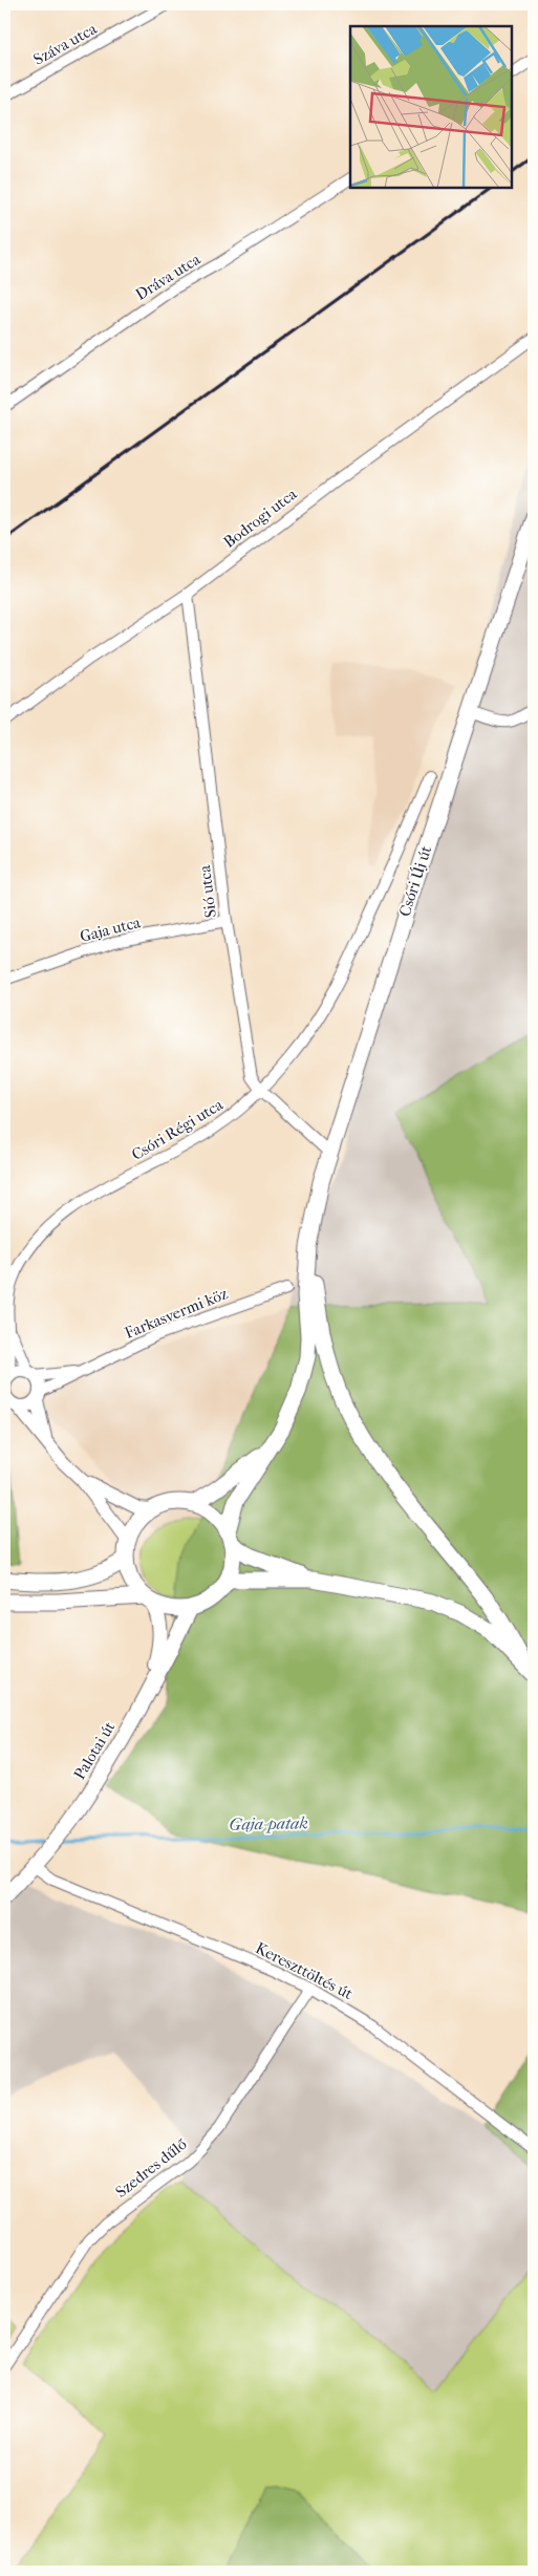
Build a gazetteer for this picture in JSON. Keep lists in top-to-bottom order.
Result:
{
  "streets": {
    "main road": ["Csóri Új út", "Palotai út"],
    "street": [
      "Száva utca",
      "Dráva utca",
      "Bodrogi utca",
      "Sió utca",
      "Gaja utca",
      "Csóri Régi utca",
      "Farkasvermi köz",
      "Kereszttöltés út",
      "Szedres dűlő"
    ]
  },
  "crossings": [
    ["Bodrogi utca", "Sió utca"],
    ["Csóri Új út", "Sió utca"],
    ["Sió utca", "Gaja utca"],
    ["Sió utca", "Csóri Régi utca"],
    ["Csóri Régi utca", "Farkasvermi köz"],
    ["Palotai út", "Kereszttöltés út"],
    ["Kereszttöltés út", "Szedres dűlő"]
  ],
  "water": ["Gaja-patak"]
}
